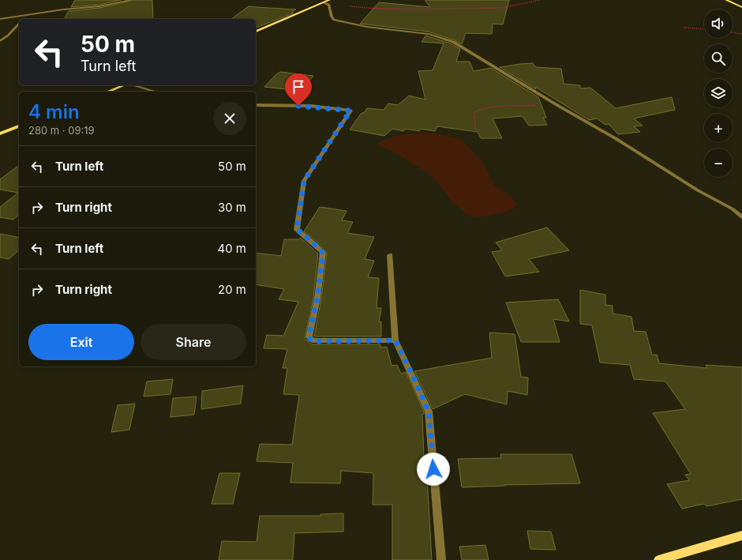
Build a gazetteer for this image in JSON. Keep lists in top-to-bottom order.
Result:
{
  "page": {
    "map_buttons": ["+", "−"],
    "turn": ["50 m", "Turn left"],
    "heading": ["4 min", "280 m · 09:19"],
    "list": [
      {
        "name": "Turn left",
        "value": "50 m"
      },
      {
        "name": "Turn right",
        "value": "30 m"
      },
      {
        "name": "Turn left",
        "value": "40 m"
      },
      {
        "name": "Turn right",
        "value": "20 m"
      }
    ],
    "buttons": ["Exit", "Share"]
  }
}
